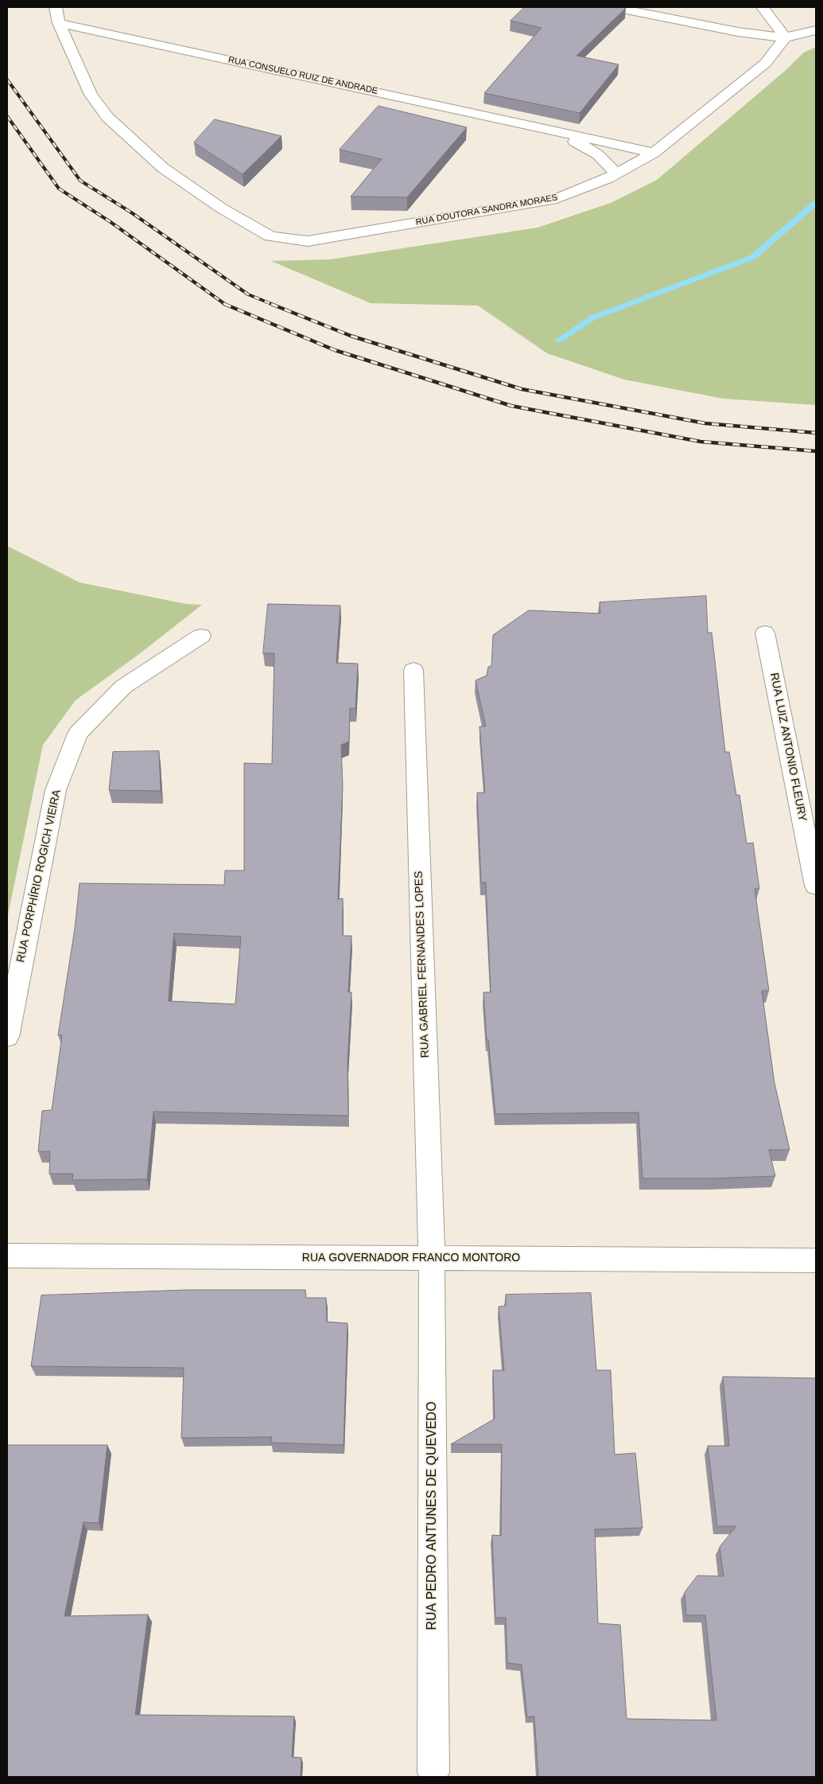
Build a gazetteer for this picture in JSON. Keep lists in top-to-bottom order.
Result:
{
  "streets": {
    "street": [
      "RUA CONSUELO RUIZ DE ANDRADE",
      "RUA DOUTORA SANDRA MORAES",
      "RUA LUIZ ANTONIO FLEURY",
      "RUA PORPHÍRIO ROGICH VIEIRA",
      "RUA GABRIEL FERNANDES LOPES",
      "RUA GOVERNADOR FRANCO MONTORO",
      "RUA PEDRO ANTUNES DE QUEVEDO"
    ]
  },
  "crossings": [
    ["RUA CONSUELO RUIZ DE ANDRADE", "RUA DOUTORA SANDRA MORAES"],
    ["RUA GABRIEL FERNANDES LOPES", "RUA GOVERNADOR FRANCO MONTORO"],
    ["RUA GABRIEL FERNANDES LOPES", "RUA PEDRO ANTUNES DE QUEVEDO"],
    ["RUA GOVERNADOR FRANCO MONTORO", "RUA PEDRO ANTUNES DE QUEVEDO"]
  ]
}
